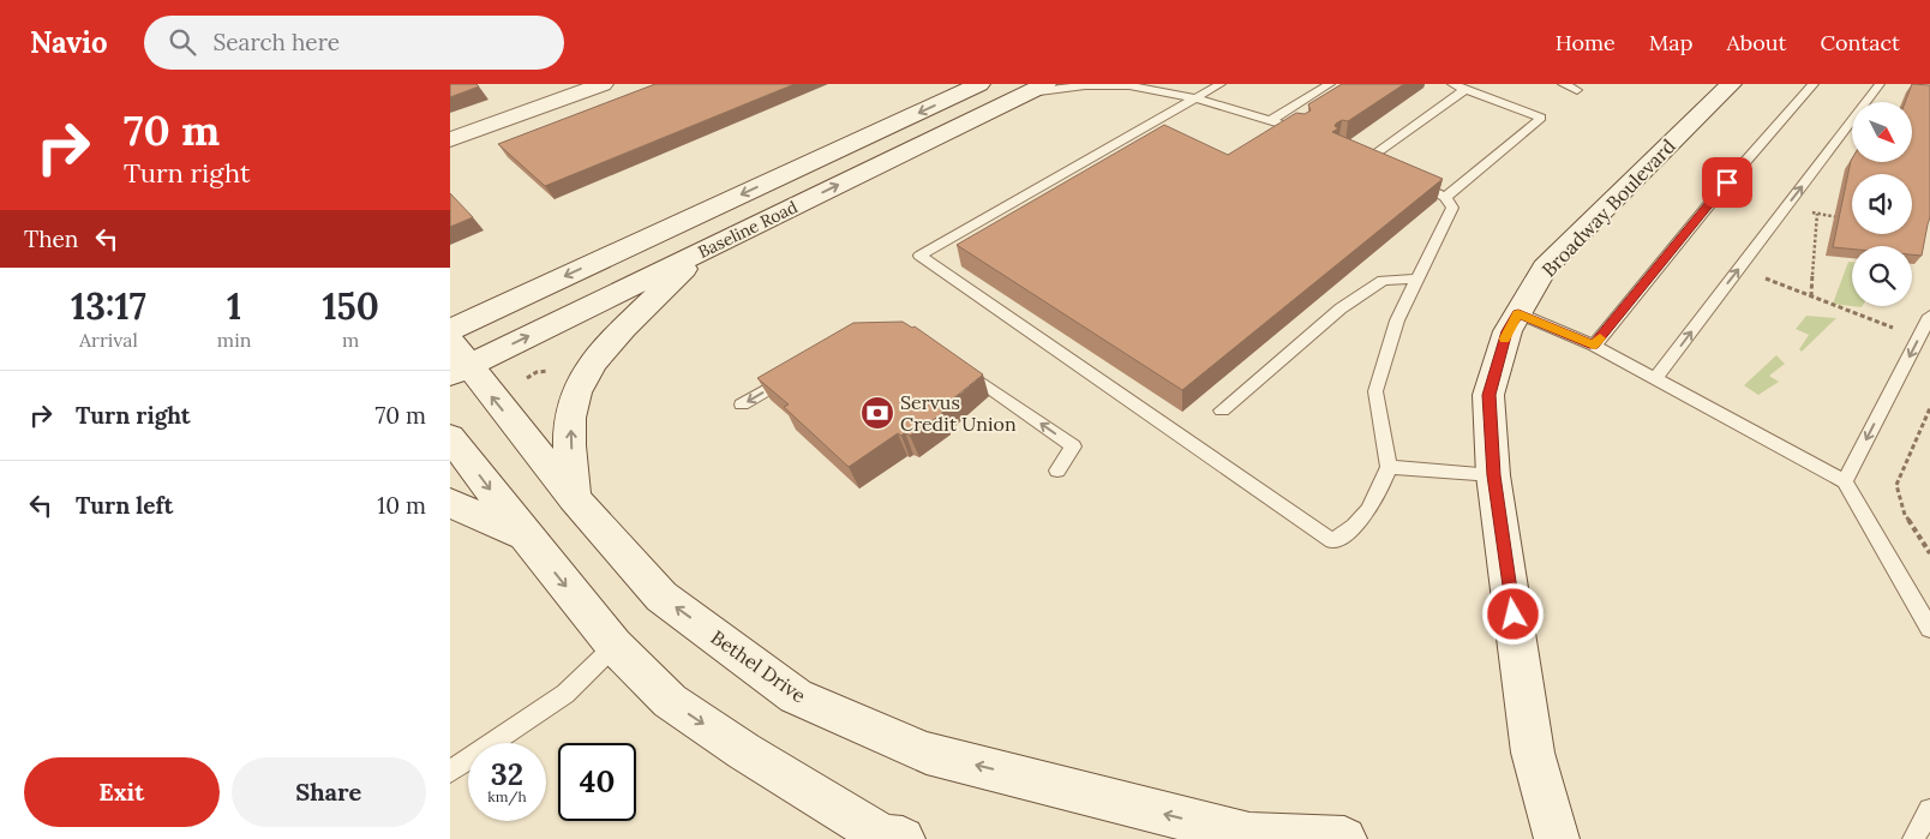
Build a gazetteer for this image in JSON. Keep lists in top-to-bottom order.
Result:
{
  "streets": {
    "street": ["Broadway Boulevard", "Baseline Road", "Bethel Drive"]
  },
  "crossings": [
    ["Baseline Road", "Bethel Drive"]
  ],
  "places": {
    "bank": ["Servus Credit Union"]
  },
  "north": "bottom right",
  "page": {
    "header": "Navio",
    "search": "Search here",
    "nav": [
      "Home",
      "Map",
      "About",
      "Contact"
    ],
    "turn": ["70 m", "Turn right"],
    "then": "Then",
    "eta": [
      "13:17",
      "Arrival",
      "1",
      "min",
      "150",
      "m"
    ],
    "list": [
      {
        "name": "Turn right",
        "value": "70 m"
      },
      {
        "name": "Turn left",
        "value": "10 m"
      }
    ],
    "speed": "32 km/h",
    "limit": "40",
    "buttons": ["Exit", "Share"]
  }
}
